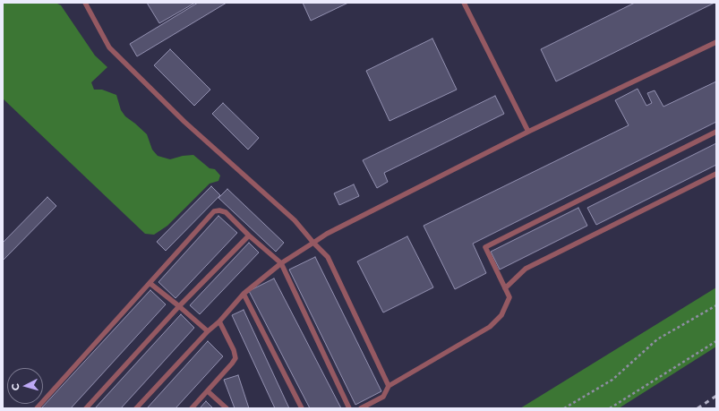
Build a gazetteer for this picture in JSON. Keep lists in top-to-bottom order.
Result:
{
  "north": "left"
}
